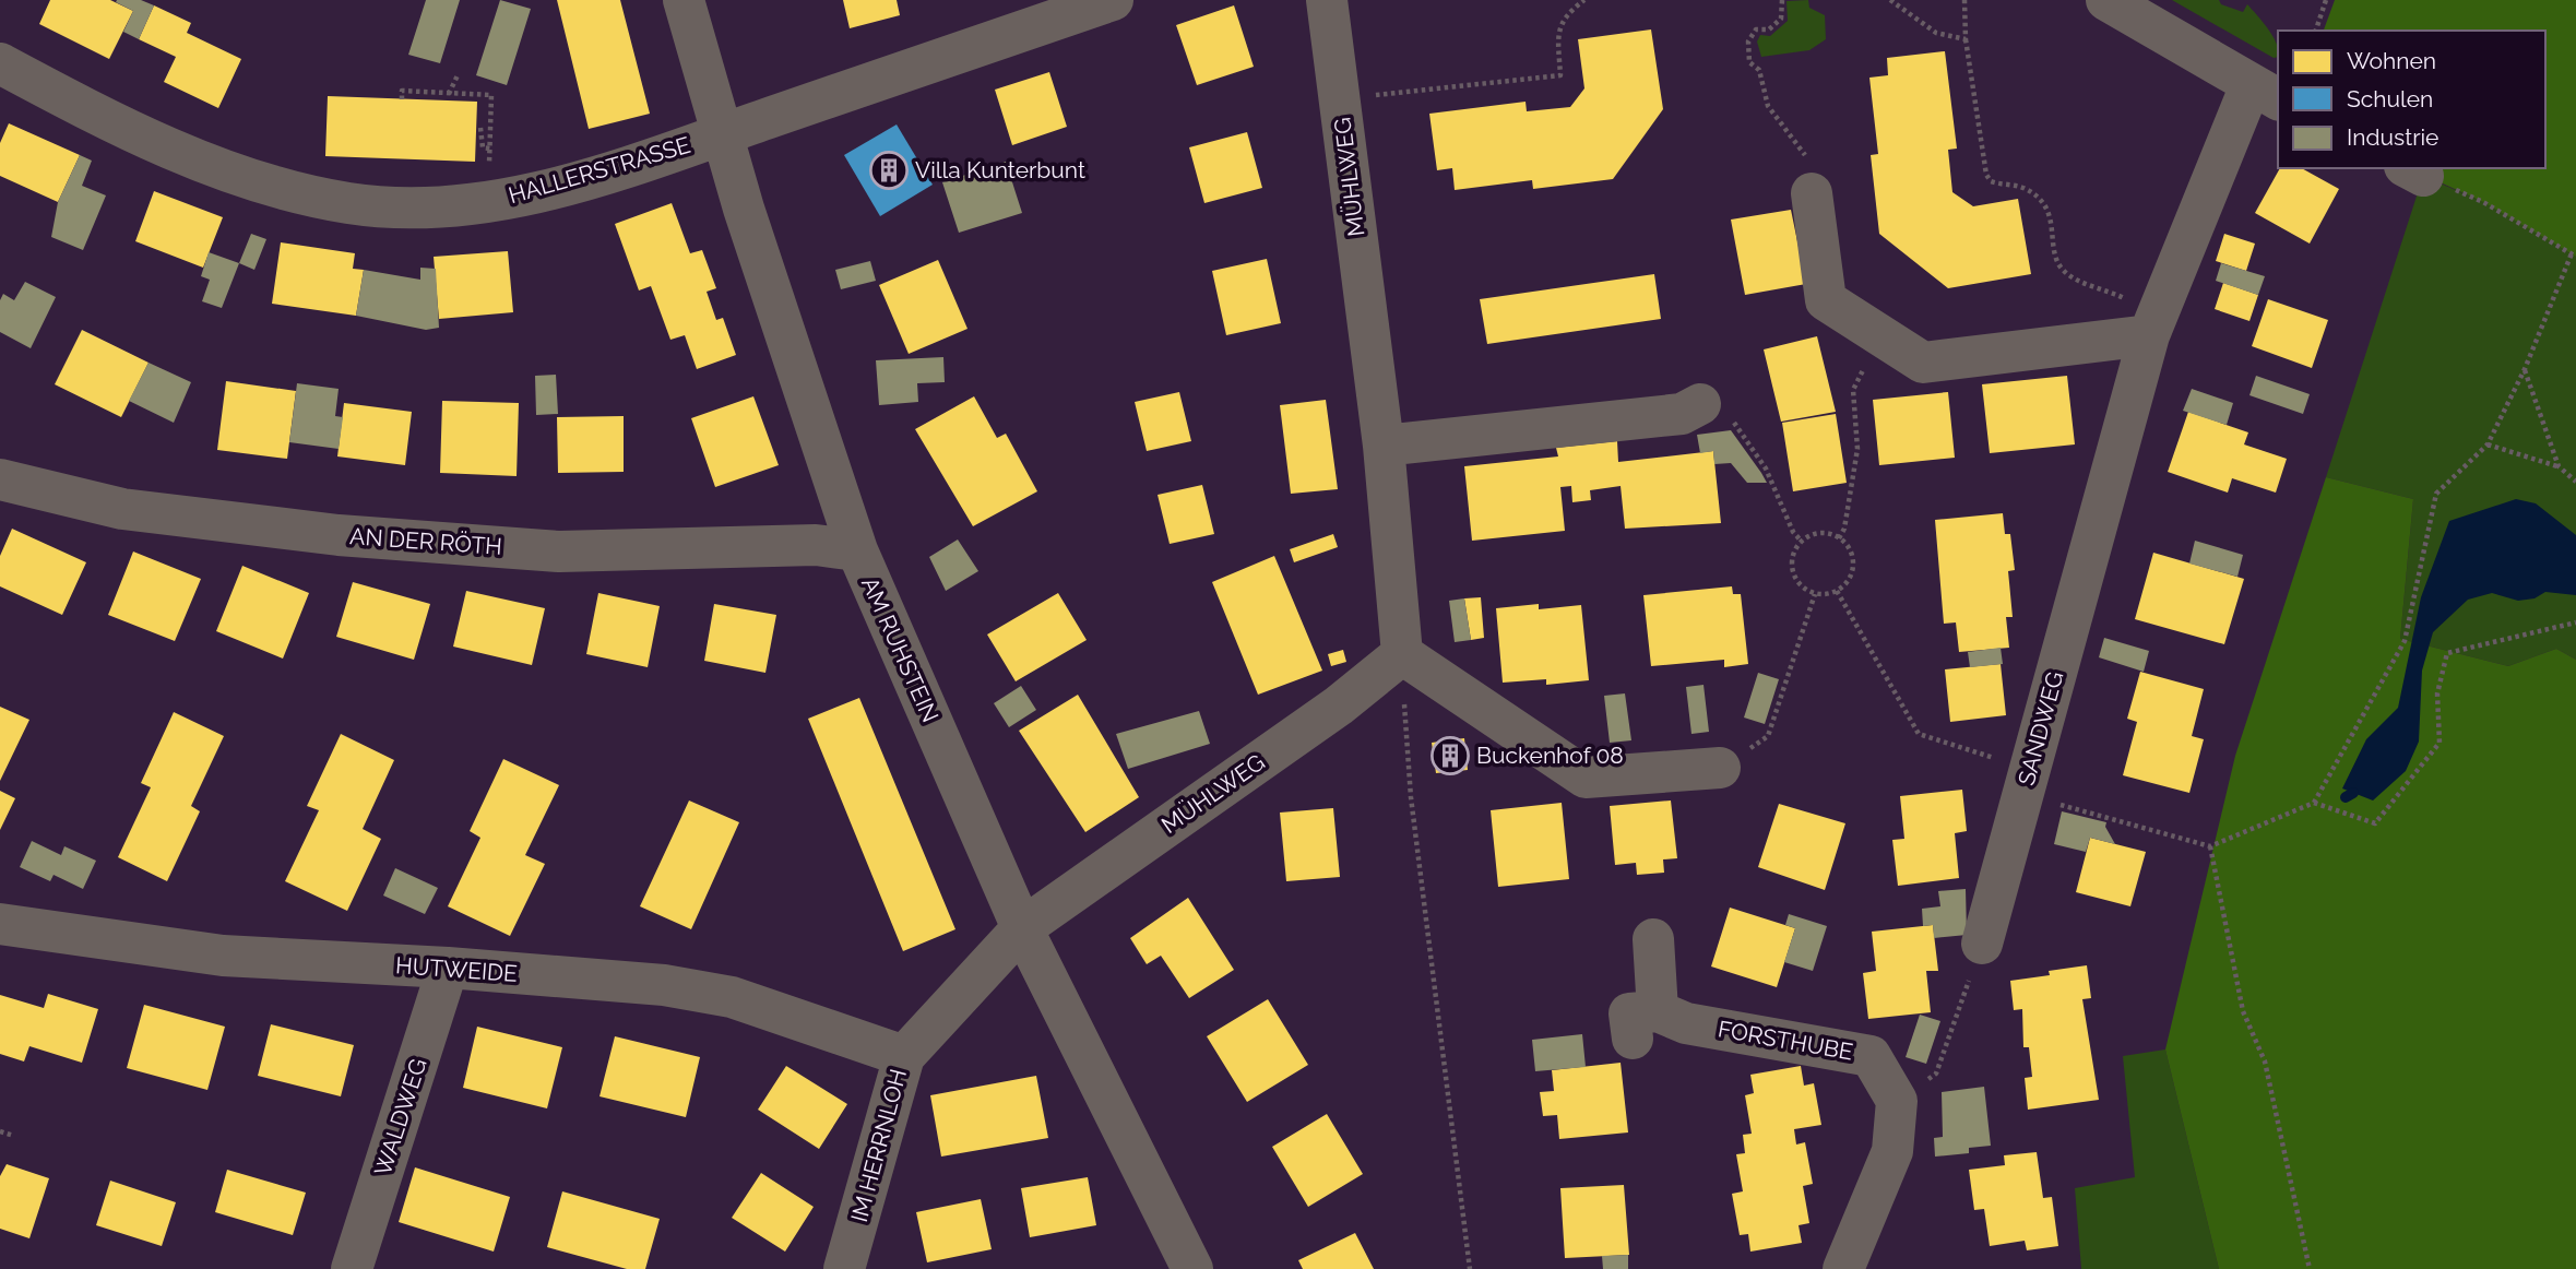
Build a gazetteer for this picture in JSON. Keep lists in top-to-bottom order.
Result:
{
  "streets": {
    "street": [
      "HALLERSTRASSE",
      "MÜHLWEG",
      "AN DER RÖTH",
      "AM RUHSTEIN",
      "SANDWEG",
      "HUTWEIDE",
      "FORSTHUBE",
      "WALDWEG",
      "IM HERRNLOH"
    ]
  },
  "crossings": [
    ["HALLERSTRASSE", "AM RUHSTEIN"],
    ["MÜHLWEG", "AM RUHSTEIN"],
    ["MÜHLWEG", "IM HERRNLOH"],
    ["AN DER RÖTH", "AM RUHSTEIN"],
    ["AM RUHSTEIN", "IM HERRNLOH"],
    ["HUTWEIDE", "WALDWEG"],
    ["HUTWEIDE", "IM HERRNLOH"]
  ],
  "places": {
    "building": ["Villa Kunterbunt", "Buckenhof 08"]
  },
  "legend": ["Wohnen", "Schulen", "Industrie"]
}
